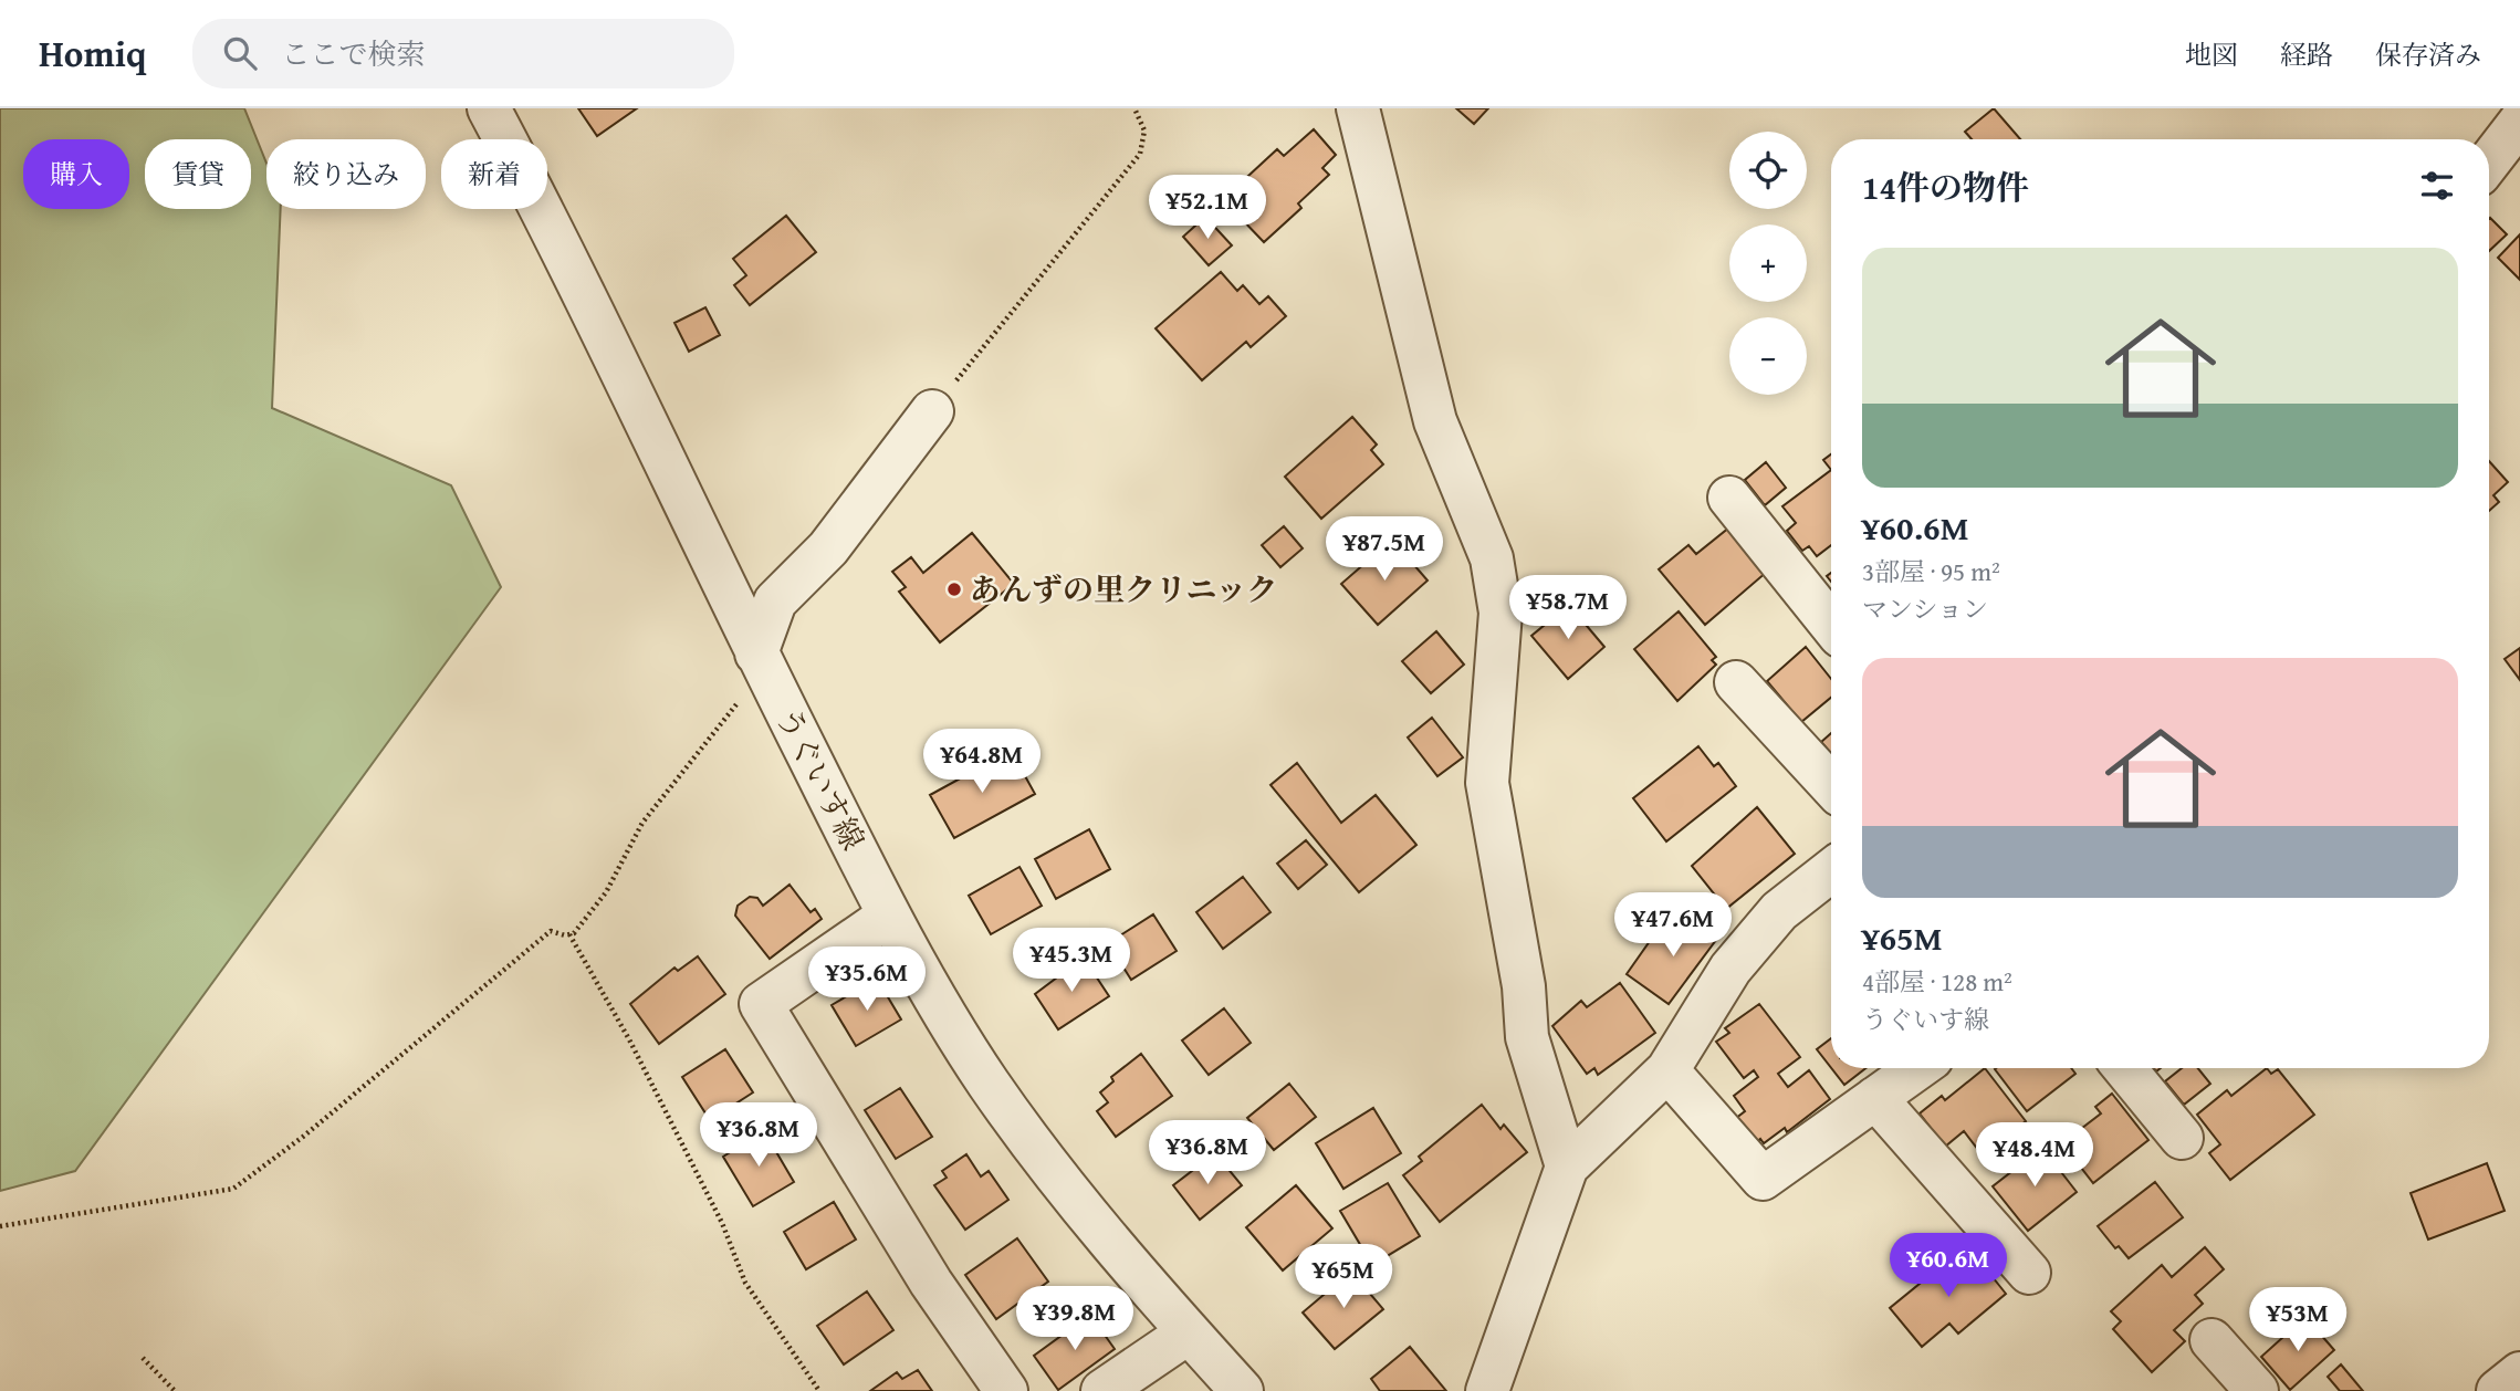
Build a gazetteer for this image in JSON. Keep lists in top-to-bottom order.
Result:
{
  "streets": {
    "street": ["うぐいす線"]
  },
  "places": ["あんずの里クリニック"],
  "page": {
    "header": "Homiq",
    "search": "ここで検索",
    "nav": ["地図", "経路", "保存済み"],
    "map_buttons": ["+", "−"],
    "chip": [
      "購入",
      "賃貸",
      "絞り込み",
      "新着"
    ],
    "heading": "14件の物件",
    "price": [
      "¥52.1M",
      "¥87.5M",
      "¥58.7M",
      "¥64.8M",
      "¥47.6M",
      "¥45.3M",
      "¥35.6M",
      "¥36.8M",
      "¥36.8M",
      "¥48.4M",
      "¥60.6M",
      "¥65M",
      "¥39.8M",
      "¥53M"
    ],
    "list": [
      {
        "name": "¥60.6M",
        "note": "3部屋 · 95 m² · マンション"
      },
      {
        "name": "¥65M",
        "note": "4部屋 · 128 m² · うぐいす線"
      }
    ]
  }
}
